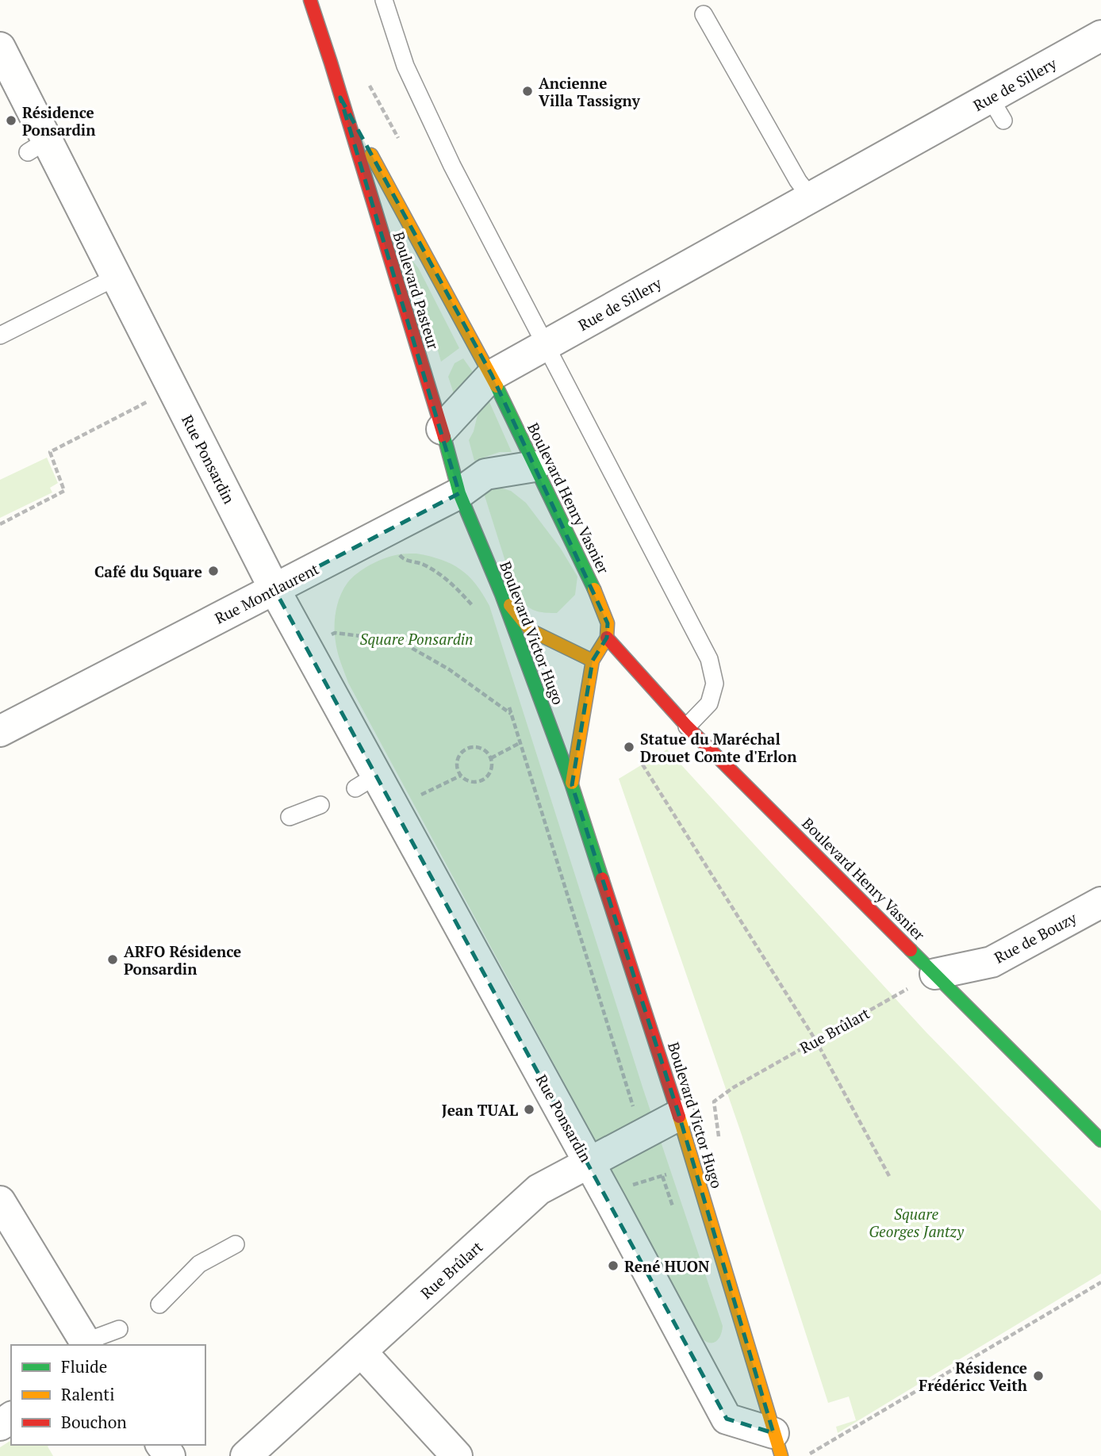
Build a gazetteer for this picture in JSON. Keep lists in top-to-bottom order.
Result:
{
  "streets": {
    "main road": ["Boulevard Pasteur", "Boulevard Henry Vasnier", "Boulevard Victor Hugo"],
    "street": [
      "Rue de Sillery",
      "Rue Ponsardin",
      "Rue Montlaurent",
      "Rue de Bouzy",
      "Rue Brûlart"
    ]
  },
  "crossings": [
    ["Rue de Sillery", "Boulevard Pasteur"],
    ["Rue de Sillery", "Boulevard Henry Vasnier"],
    ["Boulevard Pasteur", "Boulevard Henry Vasnier"],
    ["Boulevard Pasteur", "Rue Montlaurent"],
    ["Boulevard Pasteur", "Boulevard Victor Hugo"],
    ["Rue Ponsardin", "Rue Montlaurent"],
    ["Rue Ponsardin", "Boulevard Victor Hugo"],
    ["Rue Ponsardin", "Rue Brûlart"],
    ["Boulevard Henry Vasnier", "Rue Montlaurent"],
    ["Boulevard Henry Vasnier", "Rue de Bouzy"],
    ["Boulevard Henry Vasnier", "Rue Brûlart"],
    ["Rue Montlaurent", "Boulevard Victor Hugo"],
    ["Boulevard Victor Hugo", "Rue Brûlart"],
    ["Rue de Bouzy", "Rue Brûlart"]
  ],
  "parks": ["Square Ponsardin", "Square Georges Jantzy"],
  "places": [
    "Ancienne Villa Tassigny",
    "Résidence Ponsardin",
    "Café du Square",
    "Statue du Maréchal Drouet Comte d'Erlon",
    "ARFO Résidence Ponsardin",
    "Jean TUAL",
    "René HUON",
    "Résidence Frédéricc Veith"
  ],
  "legend": ["Fluide", "Ralenti", "Bouchon"]
}
